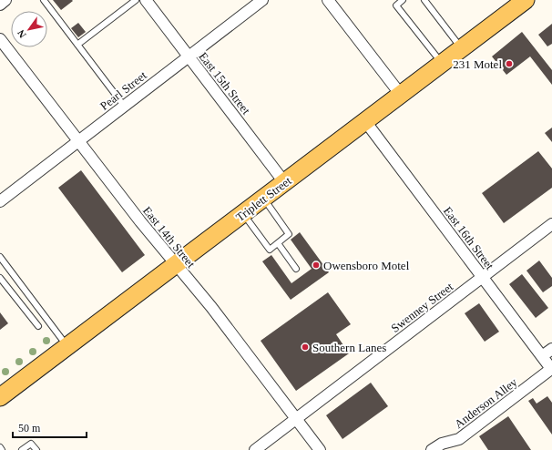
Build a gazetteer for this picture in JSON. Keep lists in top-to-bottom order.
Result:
{
  "streets": {
    "main road": ["Triplett Street"],
    "street": [
      "East 15th Street",
      "Pearl Street",
      "East 14th Street",
      "East 16th Street",
      "Swenney Street",
      "Anderson Alley"
    ]
  },
  "crossings": [
    ["East 15th Street", "Pearl Street"],
    ["East 15th Street", "Triplett Street"],
    ["Pearl Street", "East 14th Street"],
    ["Triplett Street", "East 14th Street"],
    ["Triplett Street", "East 16th Street"],
    ["East 14th Street", "Swenney Street"],
    ["East 16th Street", "Swenney Street"],
    ["East 16th Street", "Anderson Alley"]
  ],
  "places": ["231 Motel", "Owensboro Motel", "Southern Lanes"],
  "scale_bar": "50 m",
  "north": "bottom left"
}
